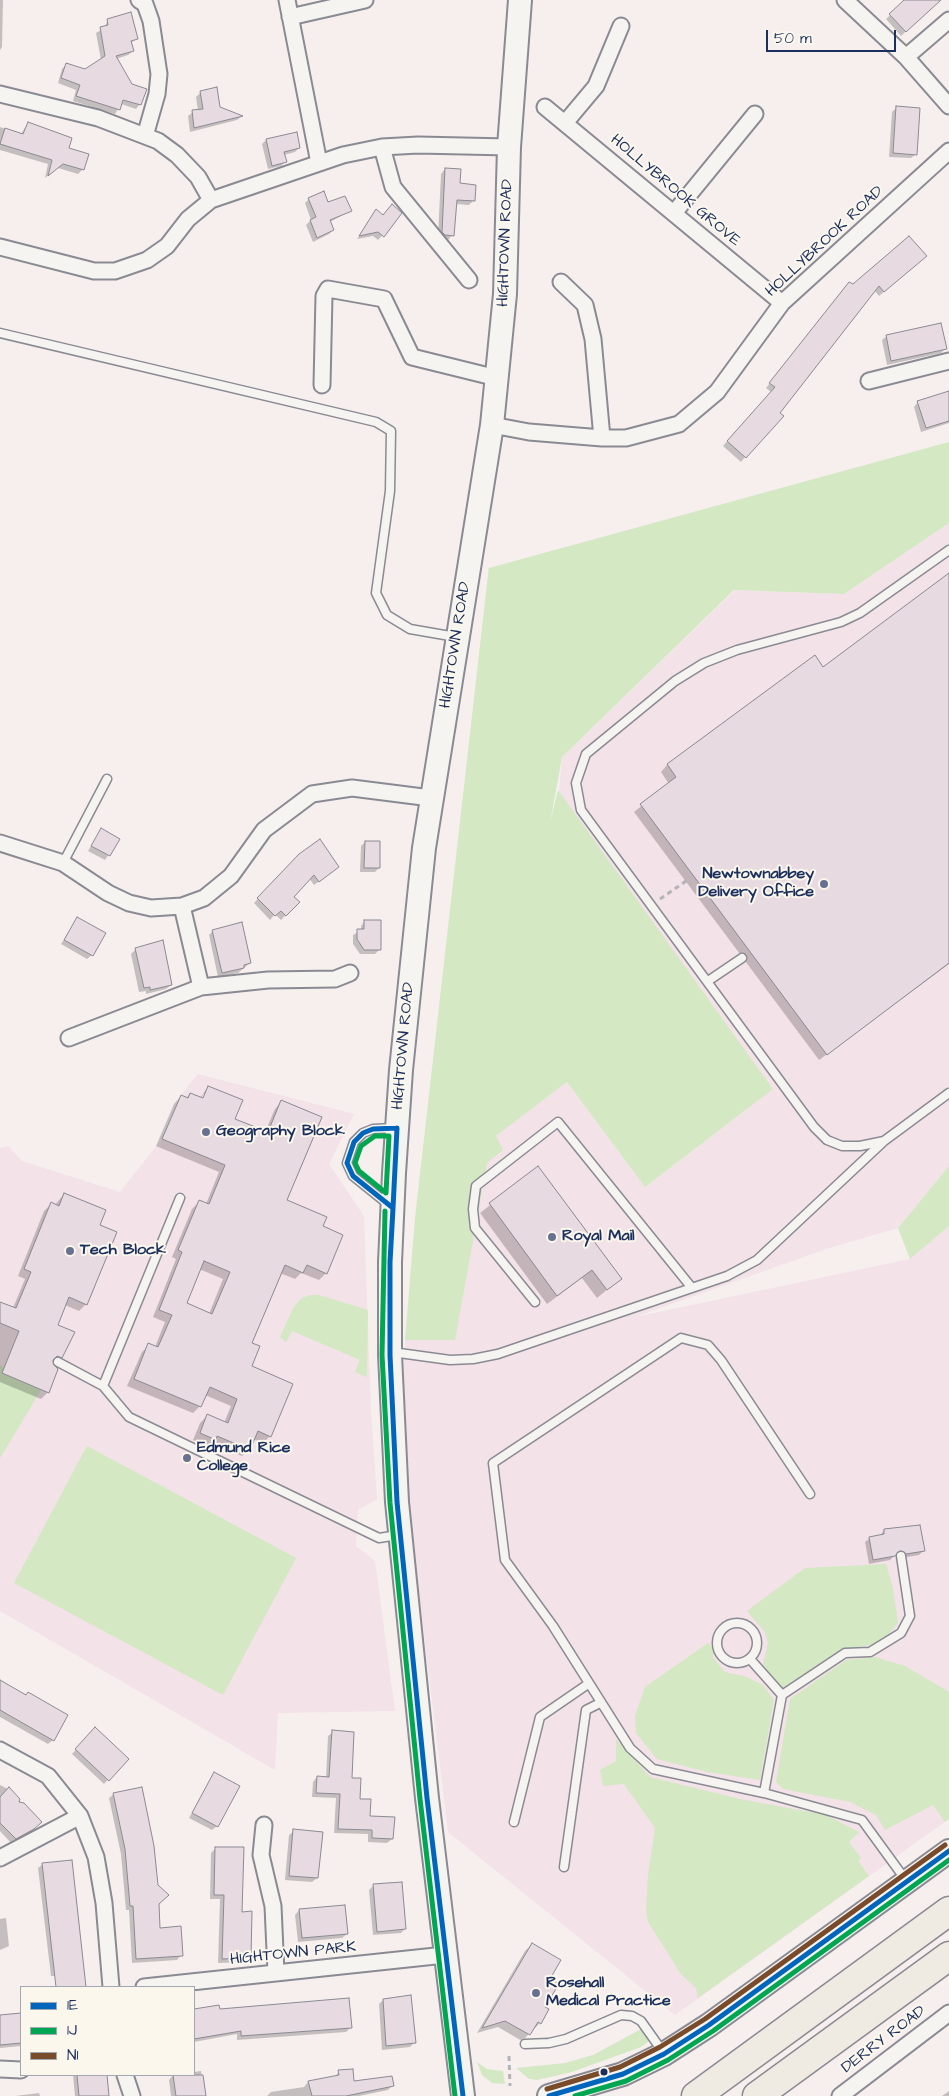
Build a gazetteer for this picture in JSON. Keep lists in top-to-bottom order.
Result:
{
  "streets": {
    "main road": ["HIGHTOWN ROAD"],
    "street": [
      "HOLLYBROOK GROVE",
      "HOLLYBROOK ROAD",
      "HIGHTOWN PARK",
      "DERRY ROAD"
    ]
  },
  "crossings": [
    ["HOLLYBROOK GROVE", "HOLLYBROOK ROAD"],
    ["HOLLYBROOK ROAD", "HIGHTOWN ROAD"],
    ["HIGHTOWN ROAD", "HIGHTOWN PARK"]
  ],
  "places": [
    "Newtownabbey Delivery Office",
    "Geography Block",
    "Royal Mail",
    "Tech Block",
    "Edmund Rice College",
    "Rosehall Medical Practice"
  ],
  "lines": ["transit line 1E", "transit line 1J", "transit line N1"],
  "legend": ["1E", "1J", "N1"],
  "scale_bar": "50 m"
}
